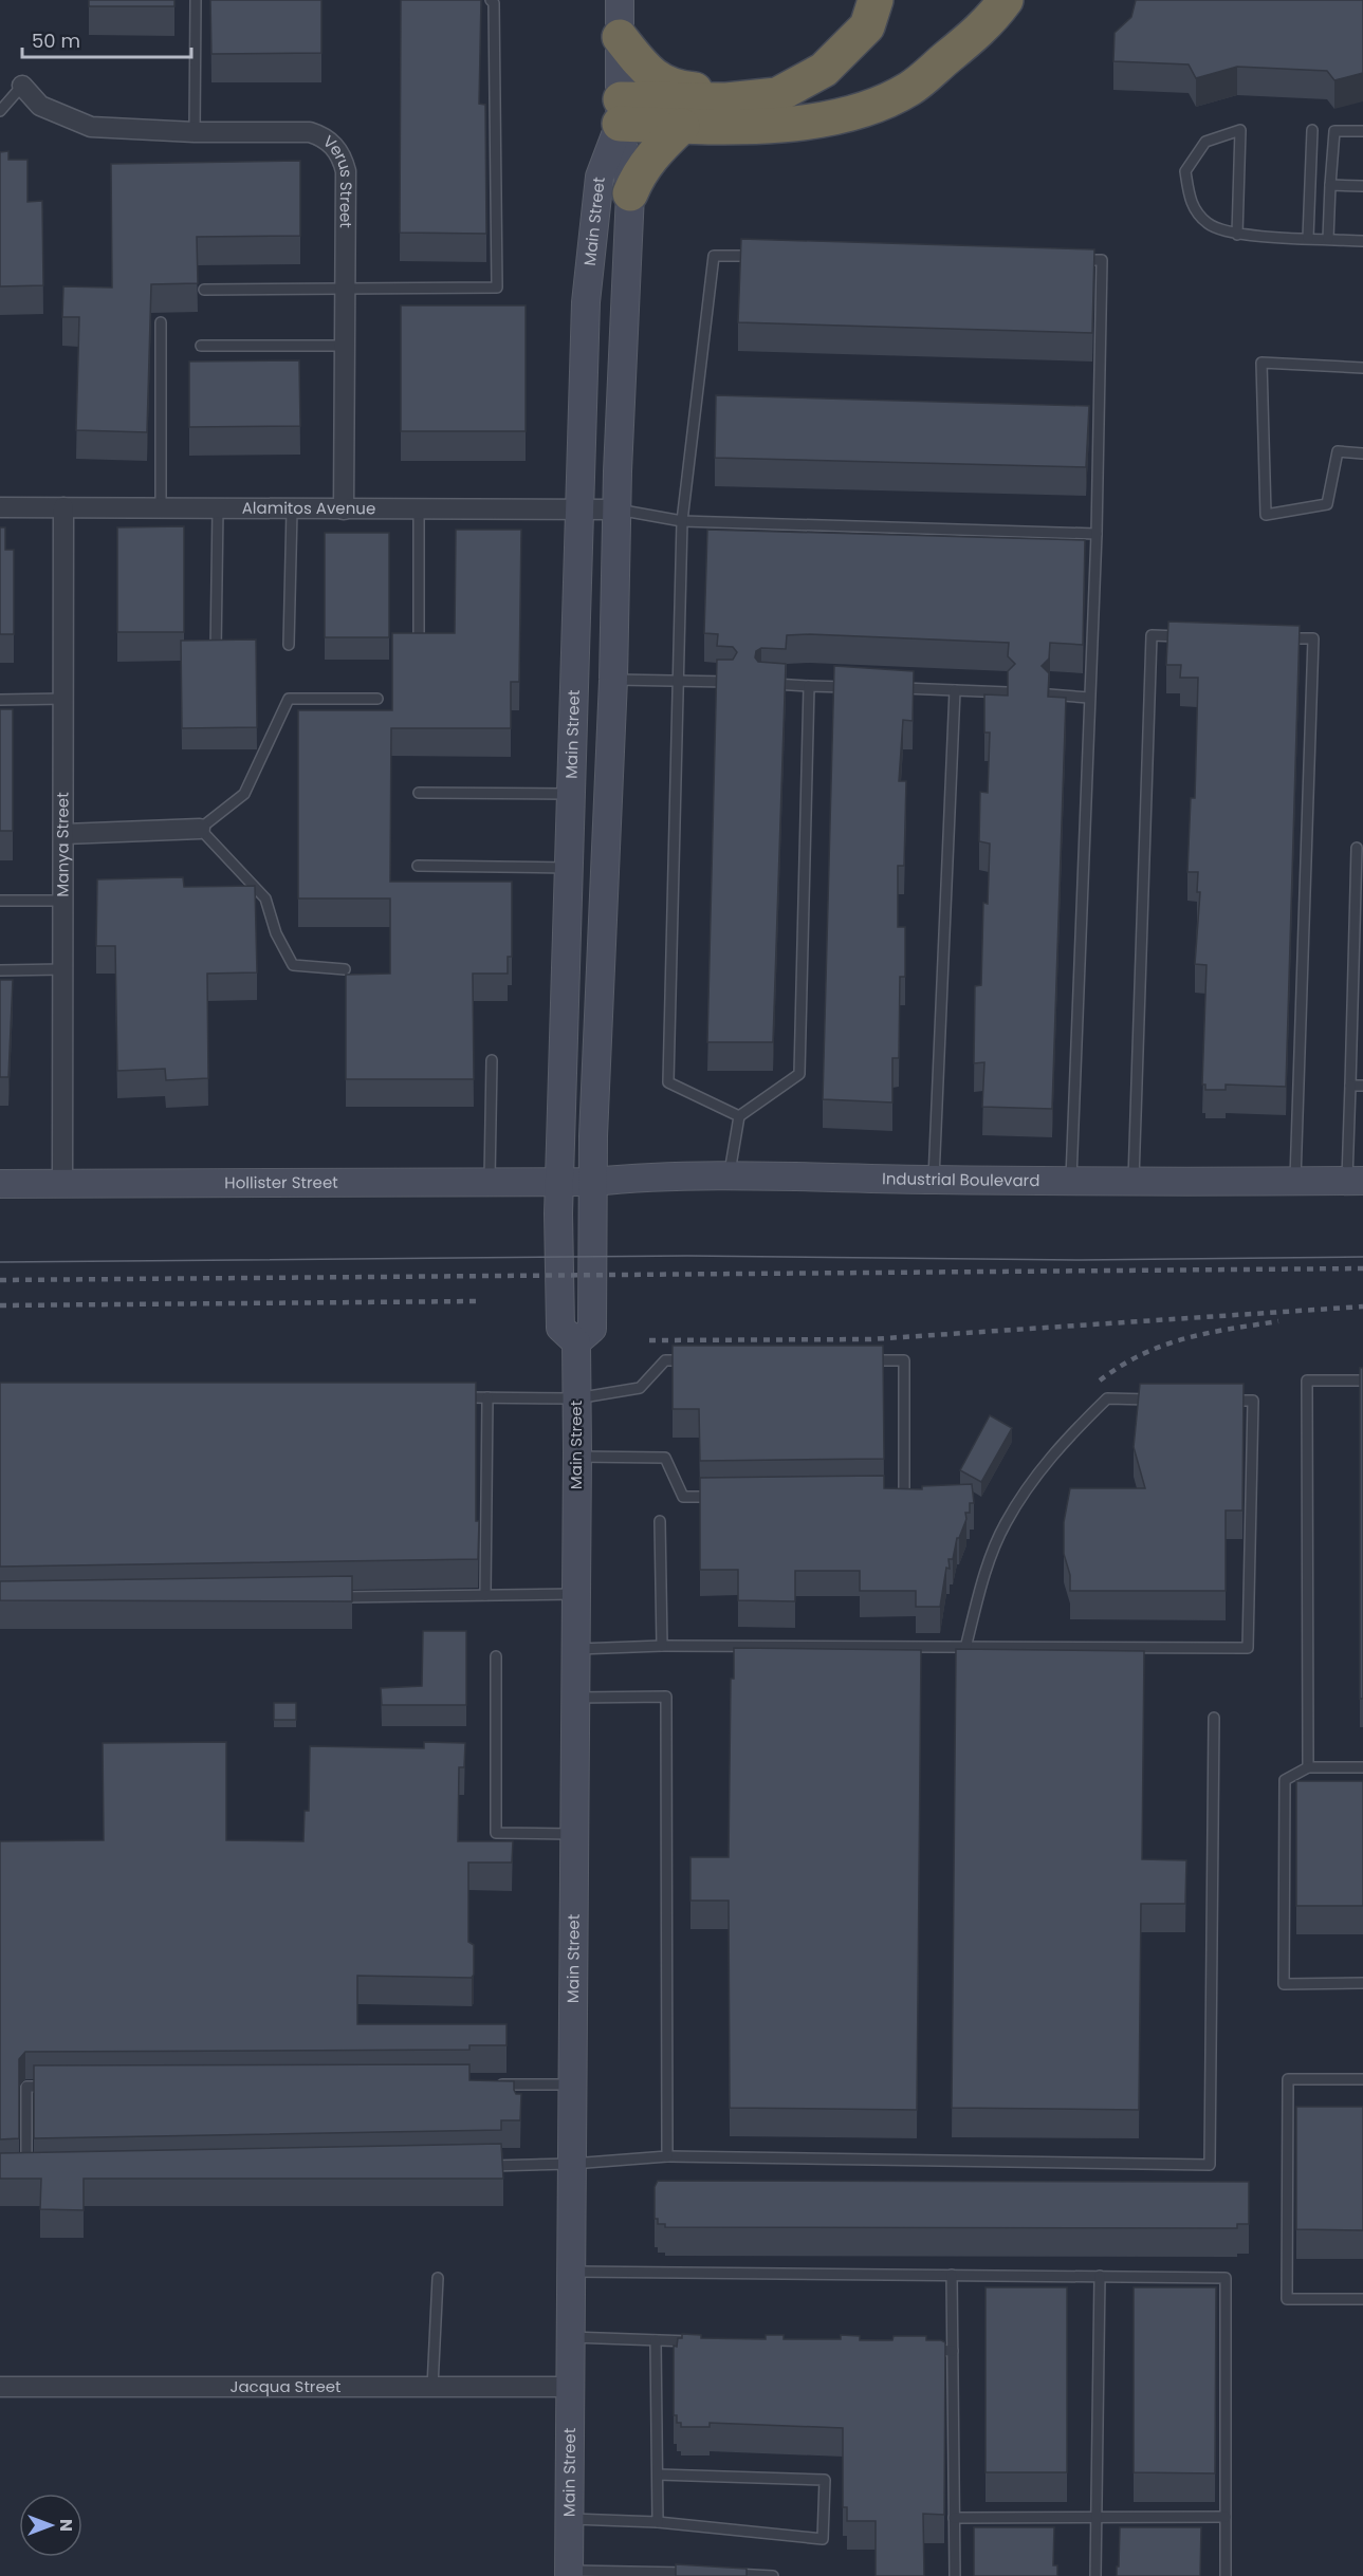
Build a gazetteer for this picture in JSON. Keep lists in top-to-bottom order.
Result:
{
  "streets": {
    "main road": ["Main Street", "Industrial Boulevard", "Hollister Street"],
    "street": [
      "Verus Street",
      "Alamitos Avenue",
      "Manya Street",
      "Jacqua Street"
    ]
  },
  "crossings": [
    ["Verus Street", "Alamitos Avenue"],
    ["Main Street", "Alamitos Avenue"],
    ["Main Street", "Industrial Boulevard"],
    ["Main Street", "Hollister Street"],
    ["Main Street", "Jacqua Street"],
    ["Alamitos Avenue", "Manya Street"],
    ["Manya Street", "Hollister Street"],
    ["Industrial Boulevard", "Hollister Street"]
  ],
  "scale_bar": "50 m",
  "north": "right"
}
